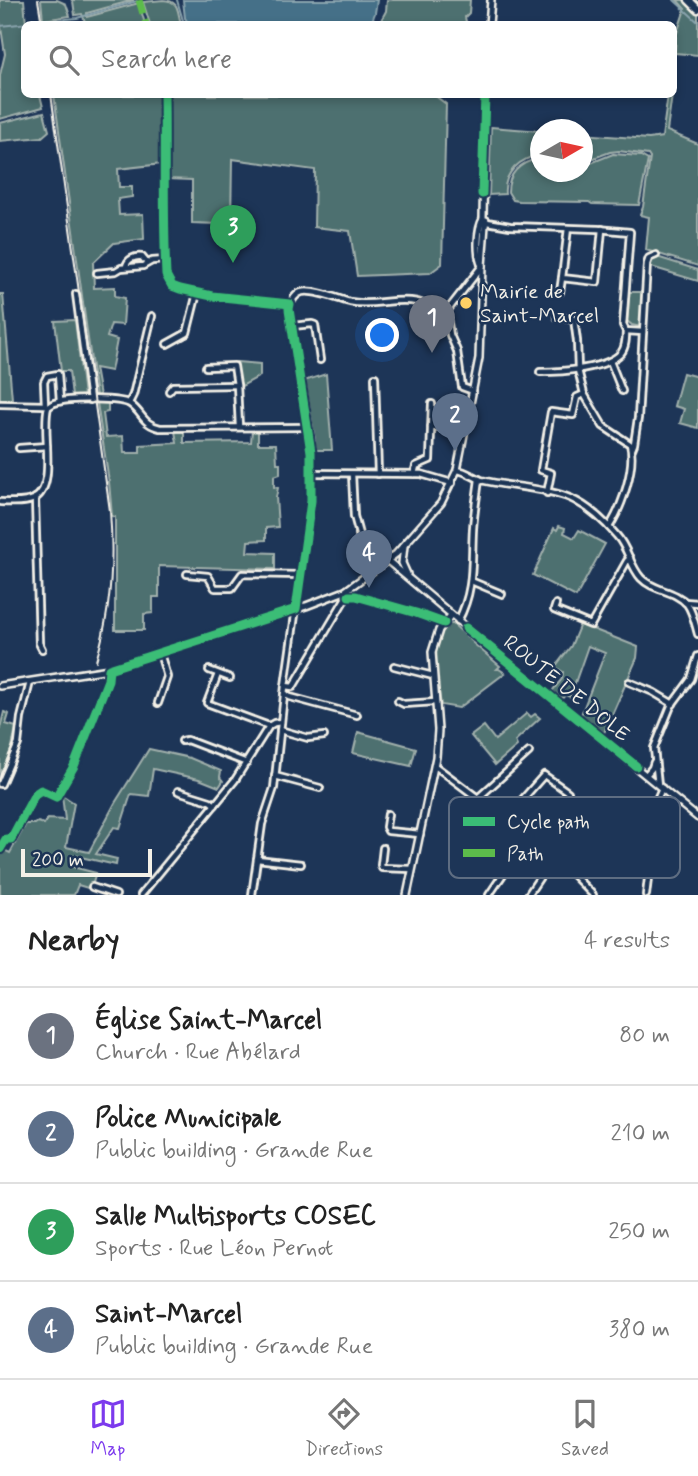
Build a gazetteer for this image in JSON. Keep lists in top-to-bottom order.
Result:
{
  "streets": {
    "main road": ["ROUTE DE DOLE"]
  },
  "places": ["Mairie de Saint-Marcel"],
  "legend": ["Cycle path", "Path"],
  "scale_bar": "200 m",
  "north": "right",
  "page": {
    "search": "Search here",
    "pins": [
      "3",
      "1",
      "2",
      "4"
    ],
    "scale": "200 m",
    "heading": ["Nearby", "4 results"],
    "list": [
      {
        "mark": "1",
        "name": "Église Saint-Marcel",
        "note": "Church · Rue Abélard",
        "value": "80 m"
      },
      {
        "mark": "2",
        "name": "Police Municipale",
        "note": "Public building · Grande Rue",
        "value": "210 m"
      },
      {
        "mark": "3",
        "name": "Salle Multisports COSEC",
        "note": "Sports · Rue Léon Pernot",
        "value": "250 m"
      },
      {
        "mark": "4",
        "name": "Saint-Marcel",
        "note": "Public building · Grande Rue",
        "value": "380 m"
      }
    ],
    "nav": ["Map", "Directions", "Saved"]
  }
}
